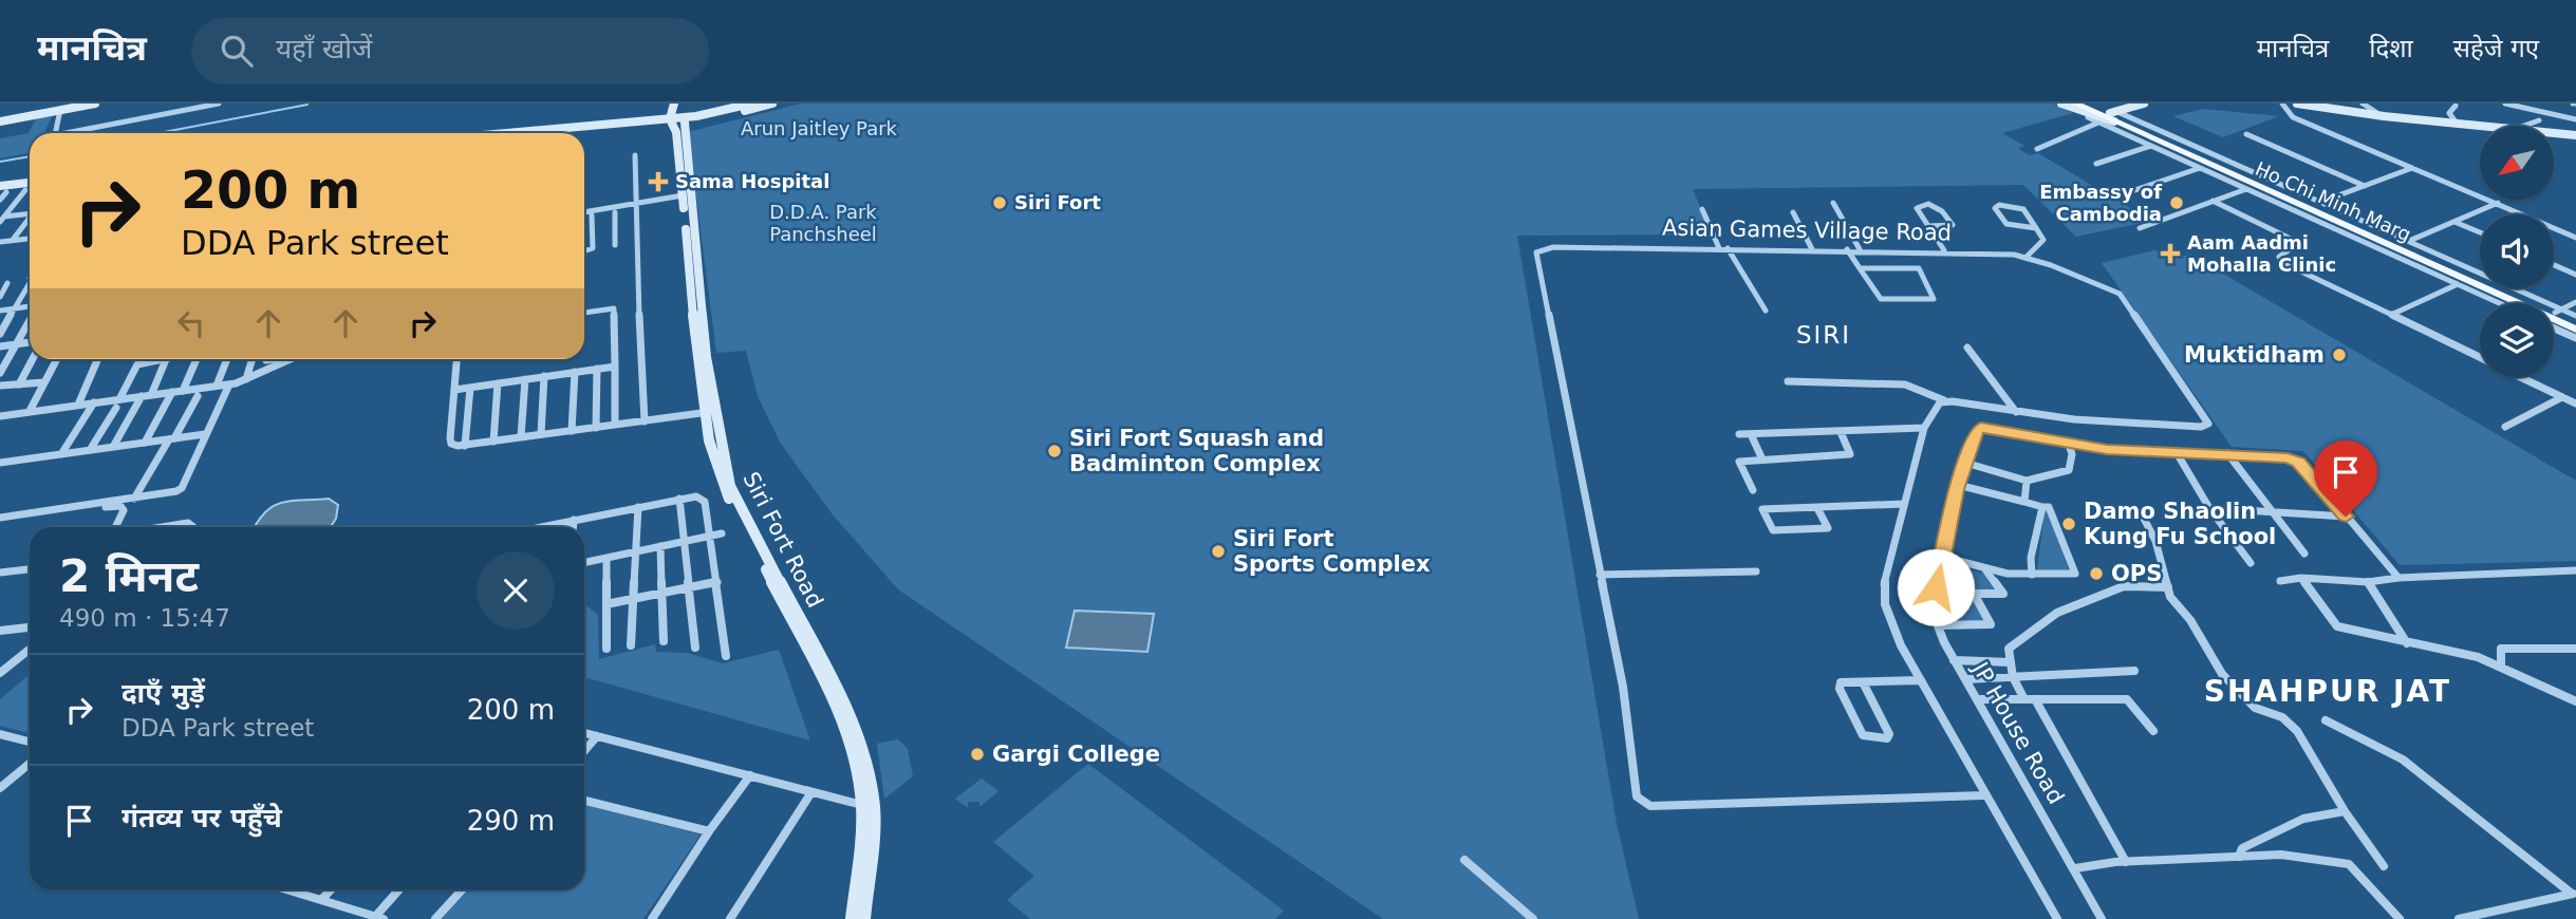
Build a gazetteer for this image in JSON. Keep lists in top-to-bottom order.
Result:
{
  "streets": {
    "main road": ["Ho Chi Minh Marg"],
    "street": ["Asian Games Village Road", "Siri Fort Road", "JP House Road"]
  },
  "districts": ["SIRI", "SHAHPUR JAT"],
  "parks": ["Arun Jaitley Park", "D.D.A. Park Panchsheel"],
  "places": {
    "health": ["Sama Hospital", "Aam Aadmi Mohalla Clinic"],
    "other": [
      "Siri Fort",
      "Embassy of Cambodia",
      "Muktidham",
      "Siri Fort Squash and Badminton Complex",
      "Damo Shaolin Kung Fu School",
      "Siri Fort Sports Complex",
      "OPS",
      "Gargi College"
    ]
  },
  "north": "bottom left",
  "page": {
    "header": "मानचित्र",
    "search": "यहाँ खोजें",
    "nav": ["मानचित्र", "दिशा", "सहेजे गए"],
    "turn": ["200 m", "DDA Park street"],
    "heading": ["2 मिनट", "490 m · 15:47"],
    "list": [
      {
        "name": "दाएँ मुड़ें",
        "note": "DDA Park street",
        "value": "200 m"
      },
      {
        "name": "गंतव्य पर पहुँचे",
        "value": "290 m"
      }
    ]
  }
}
